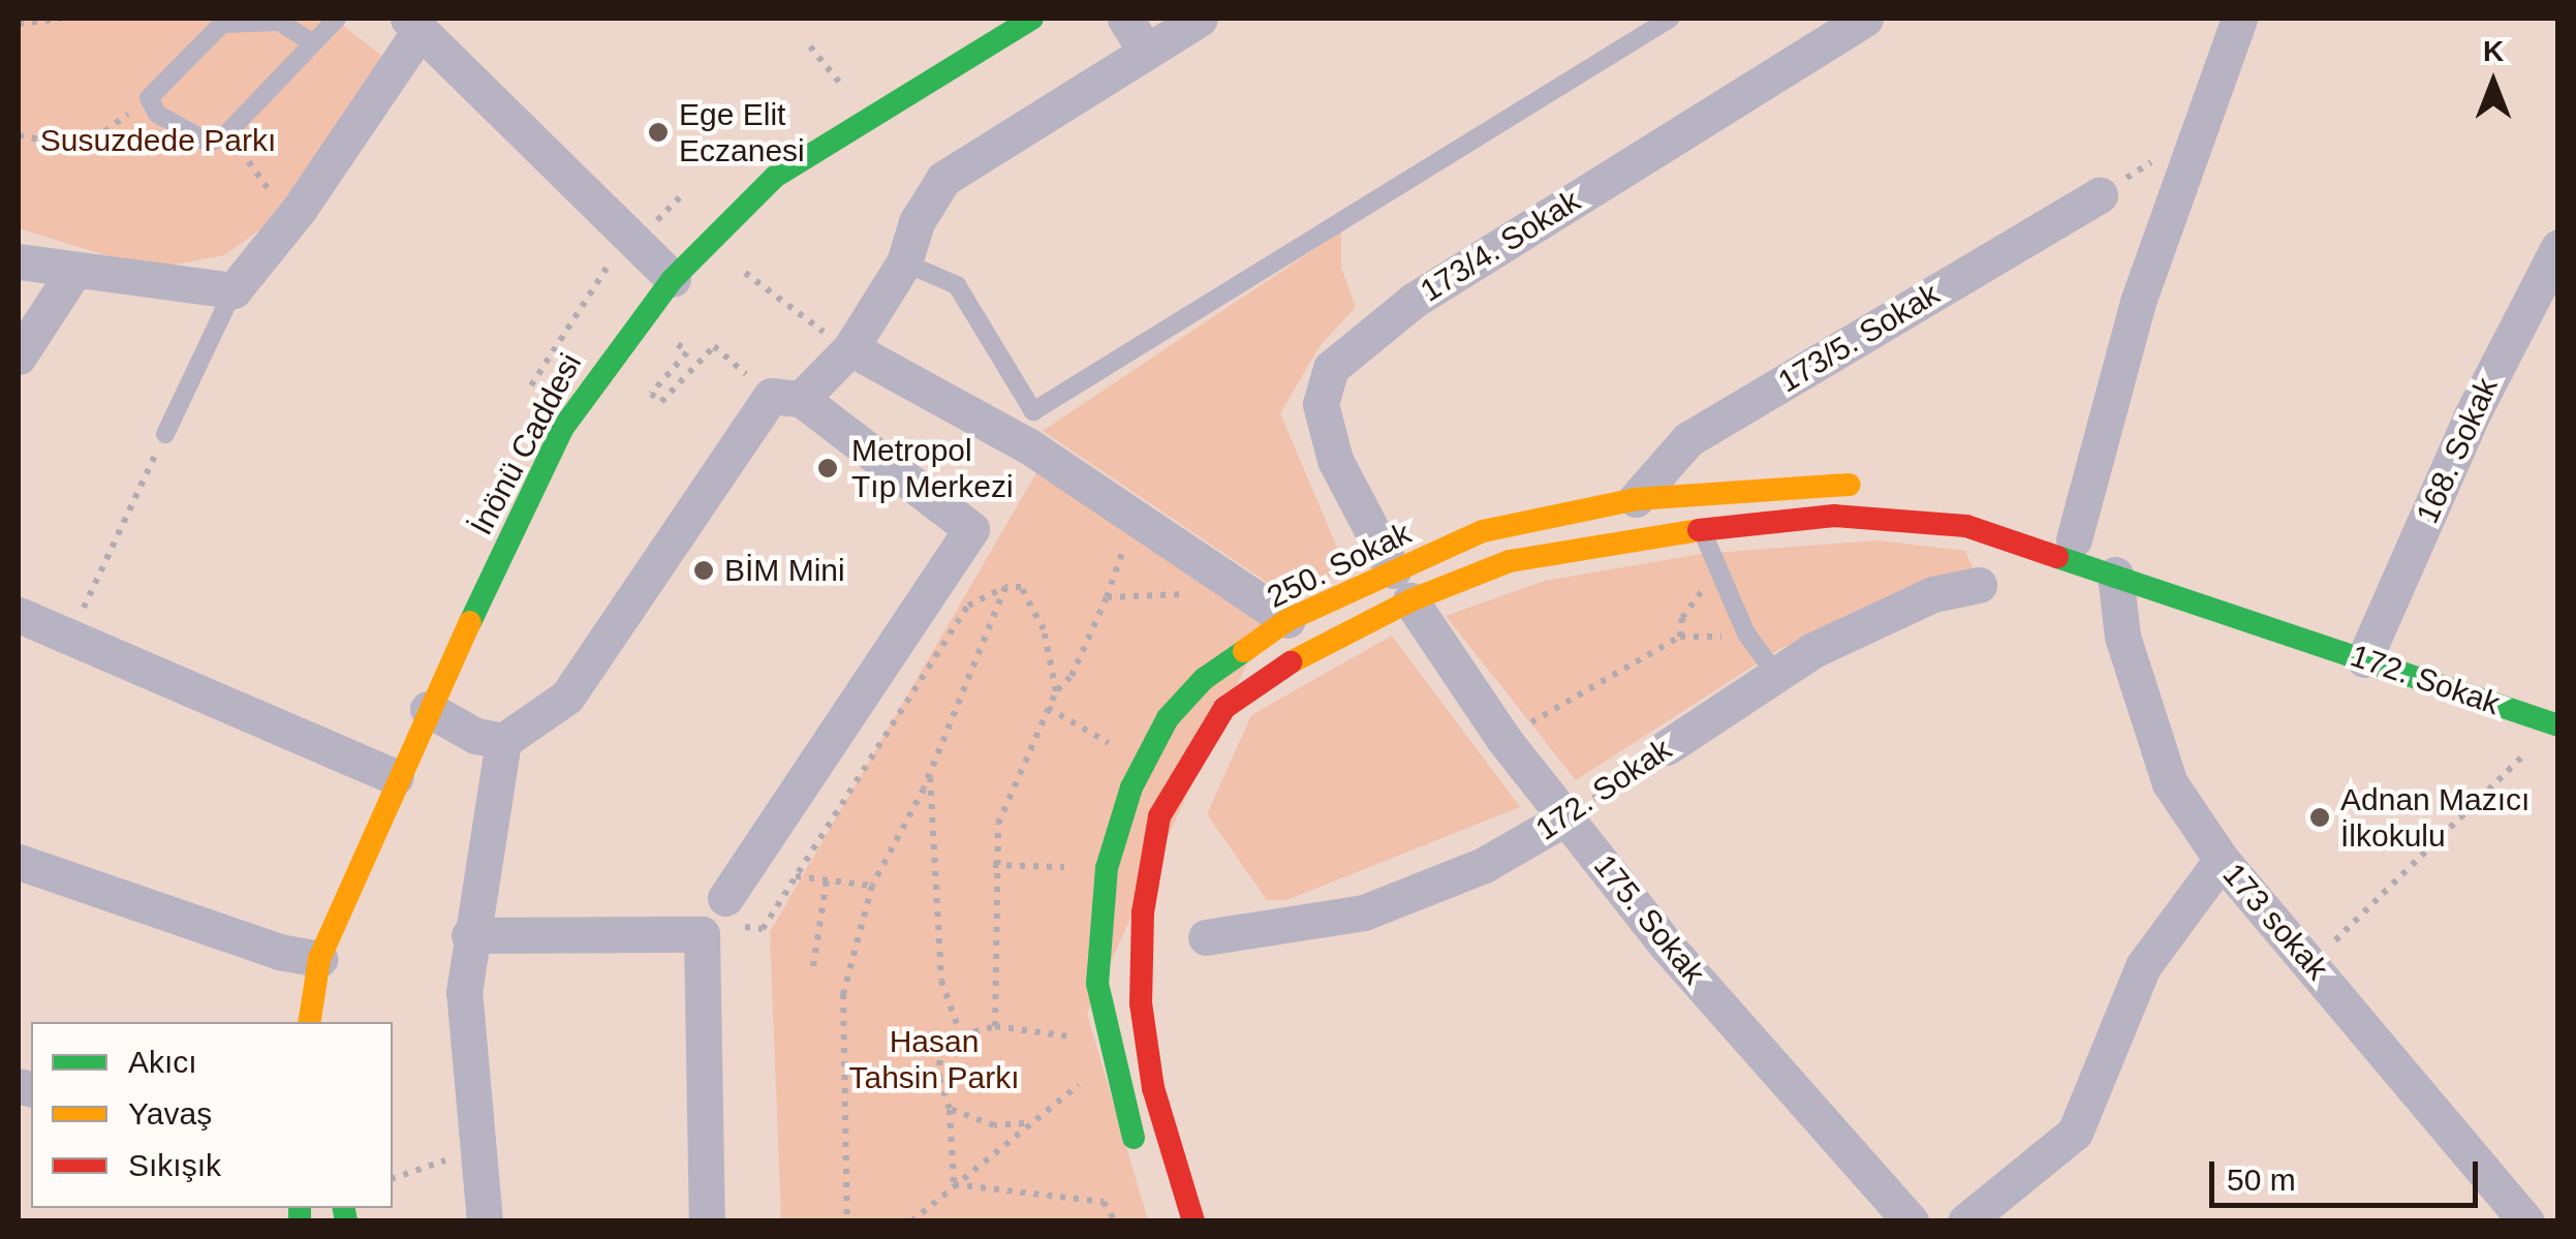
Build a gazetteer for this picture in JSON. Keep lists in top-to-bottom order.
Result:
{
  "streets": {
    "main road": ["İnönü Caddesi", "250. Sokak", "172. Sokak"],
    "street": [
      "173/4. Sokak",
      "173/5. Sokak",
      "168. Sokak",
      "175. Sokak",
      "173 sokak"
    ]
  },
  "crossings": [
    ["173/4. Sokak", "250. Sokak"],
    ["173/4. Sokak", "175. Sokak"],
    ["173/5. Sokak", "250. Sokak"],
    ["168. Sokak", "172. Sokak"],
    ["250. Sokak", "172. Sokak"],
    ["250. Sokak", "175. Sokak"],
    ["250. Sokak", "173 sokak"],
    ["172. Sokak", "175. Sokak"],
    ["172. Sokak", "173 sokak"]
  ],
  "parks": ["Susuzdede Parkı", "Hasan Tahsin Parkı"],
  "places": [
    "Ege Elit Eczanesi",
    "Metropol Tıp Merkezi",
    "BİM Mini",
    "Adnan Mazıcı İlkokulu"
  ],
  "legend": ["Akıcı", "Yavaş", "Sıkışık"],
  "scale_bar": "50 m",
  "north": "top"
}
